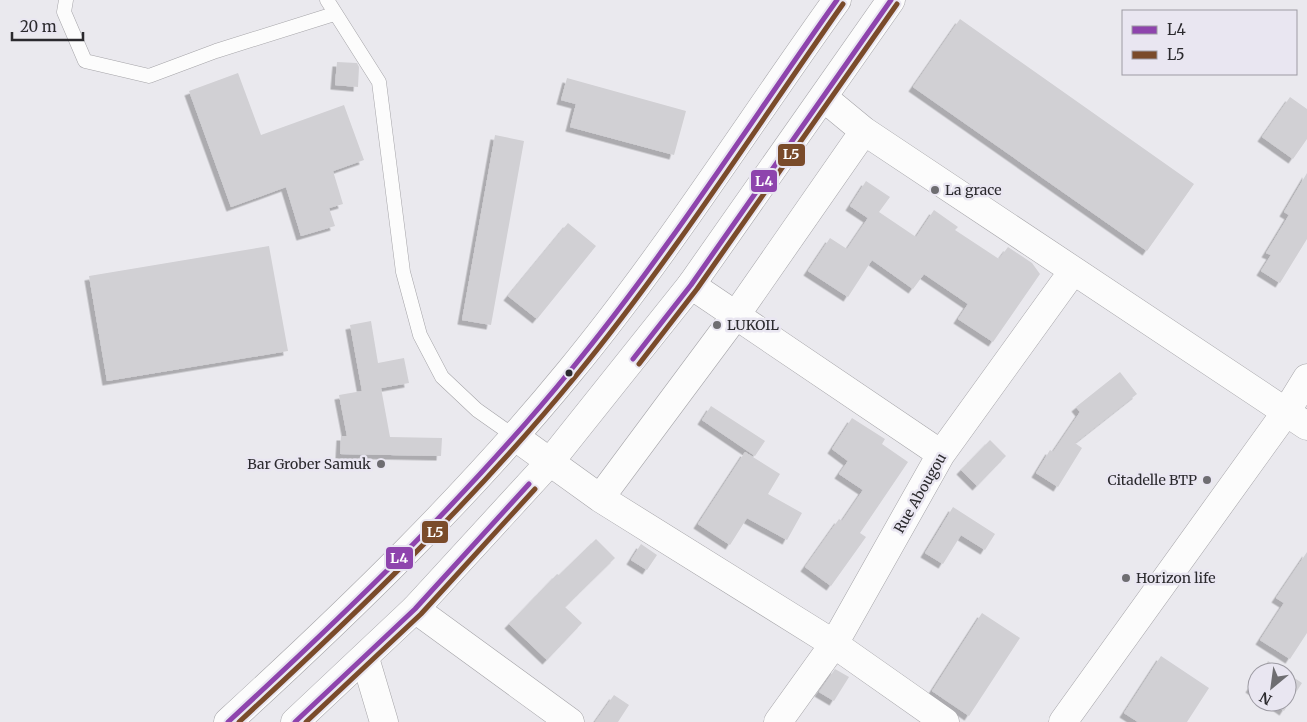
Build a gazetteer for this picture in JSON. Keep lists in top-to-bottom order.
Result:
{
  "streets": {
    "street": ["Rue Abougou"]
  },
  "places": [
    "La grace",
    "LUKOIL",
    "Bar Grober Samuk",
    "Citadelle BTP",
    "Horizon life"
  ],
  "lines": ["transit line L4", "transit line L5"],
  "legend": ["L4", "L5"],
  "scale_bar": "20 m",
  "north": "bottom left"
}
